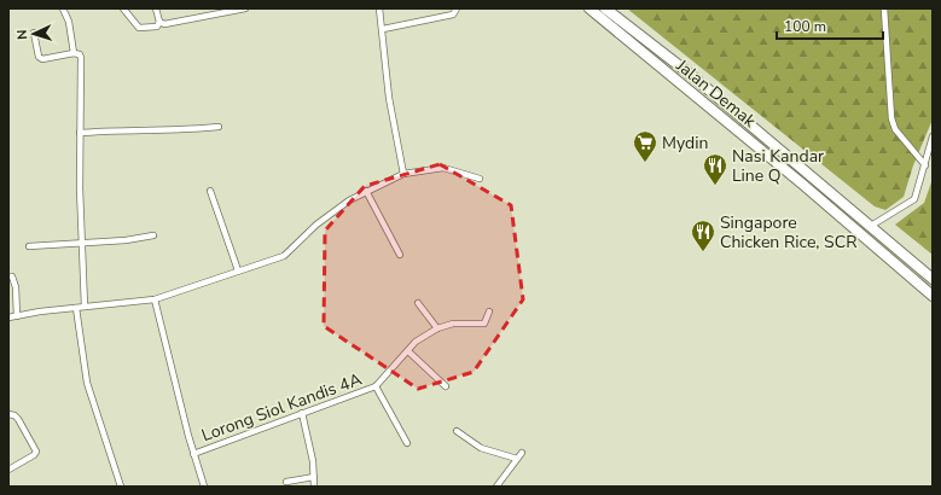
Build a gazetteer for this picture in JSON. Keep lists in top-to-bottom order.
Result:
{
  "streets": {
    "highway": ["Jalan Demak"],
    "street": ["Lorong Siol Kandis 4A"]
  },
  "places": {
    "supermarket": ["Mydin"],
    "restaurant": ["Nasi Kandar Line Q", "Singapore Chicken Rice, SCR"]
  },
  "scale_bar": "100 m",
  "north": "left"
}
